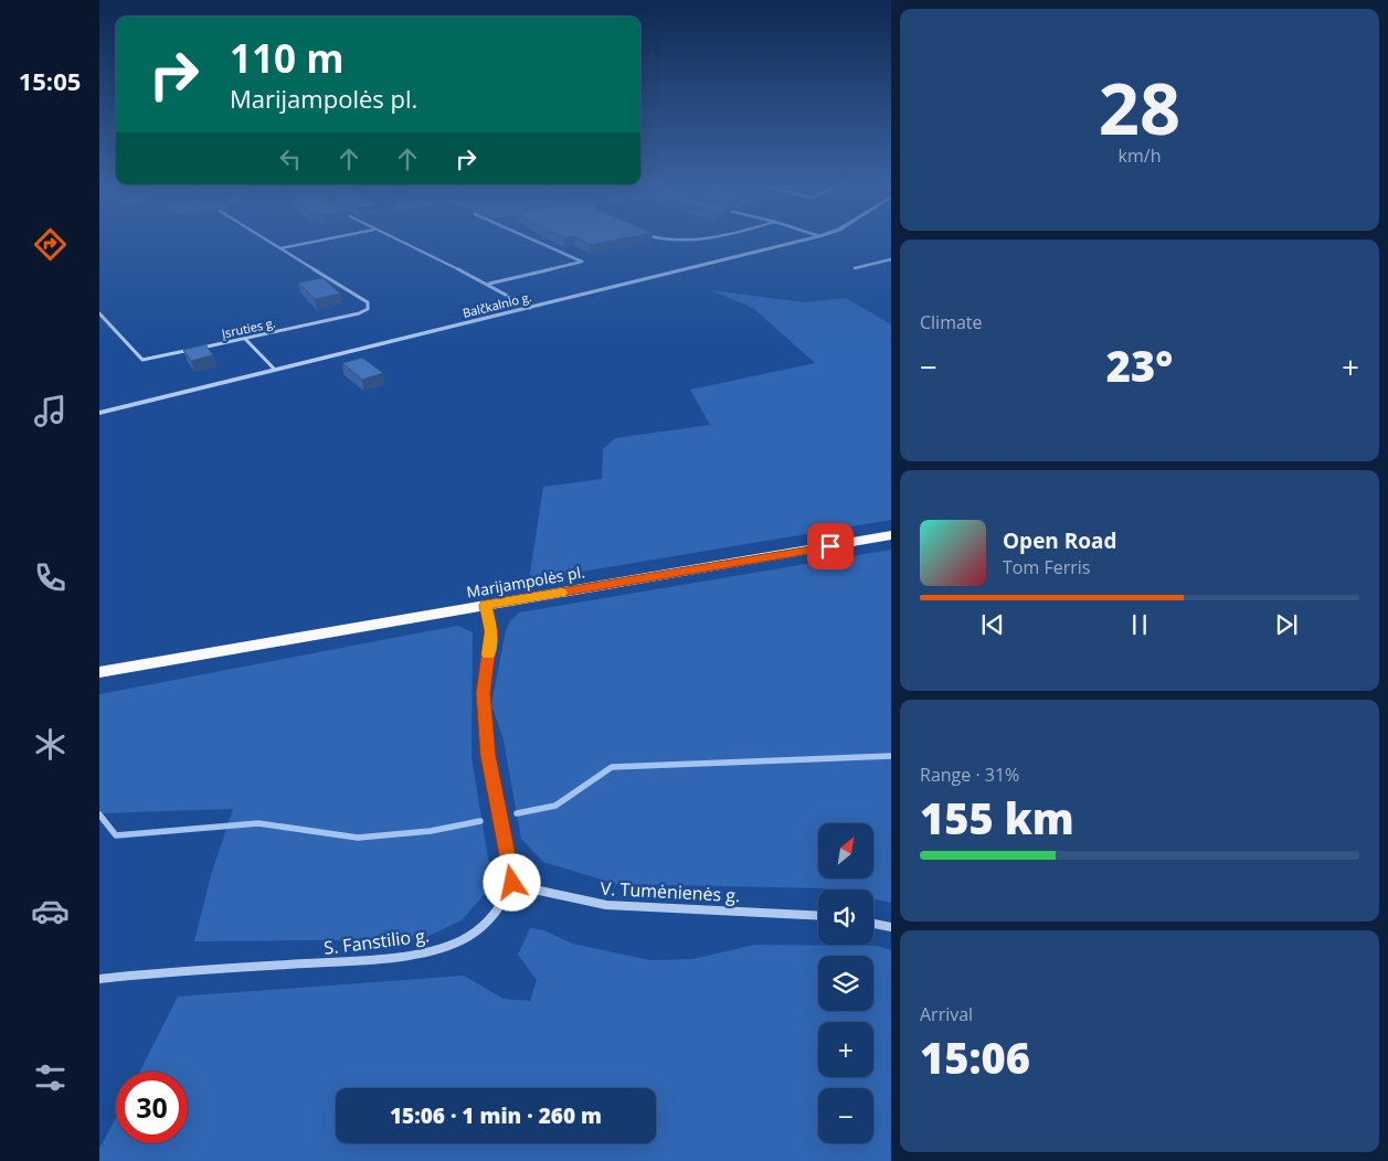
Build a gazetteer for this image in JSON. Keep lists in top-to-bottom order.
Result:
{
  "streets": {
    "main road": ["Marijampolės pl."],
    "street": [
      "Balčkalnio g.",
      "Įsruties g.",
      "V. Tumėnienės g.",
      "S. Fanstilio g."
    ]
  },
  "crossings": [
    ["V. Tumėnienės g.", "S. Fanstilio g."]
  ],
  "north": "top right",
  "page": {
    "tabs": "15:05",
    "tile": [
      ["28", "km/h"],
      "Climate",
      ["Range · 31%", "155 km"],
      ["Arrival", "15:06"]
    ],
    "turn": ["110 m", "Marijampolės pl."],
    "heat": ["−", "23°", "+"],
    "song": ["Open Road", "Tom Ferris"],
    "map_buttons": ["+", "−"],
    "limit": "30",
    "trip": "15:06 · 1 min · 260 m"
  }
}
